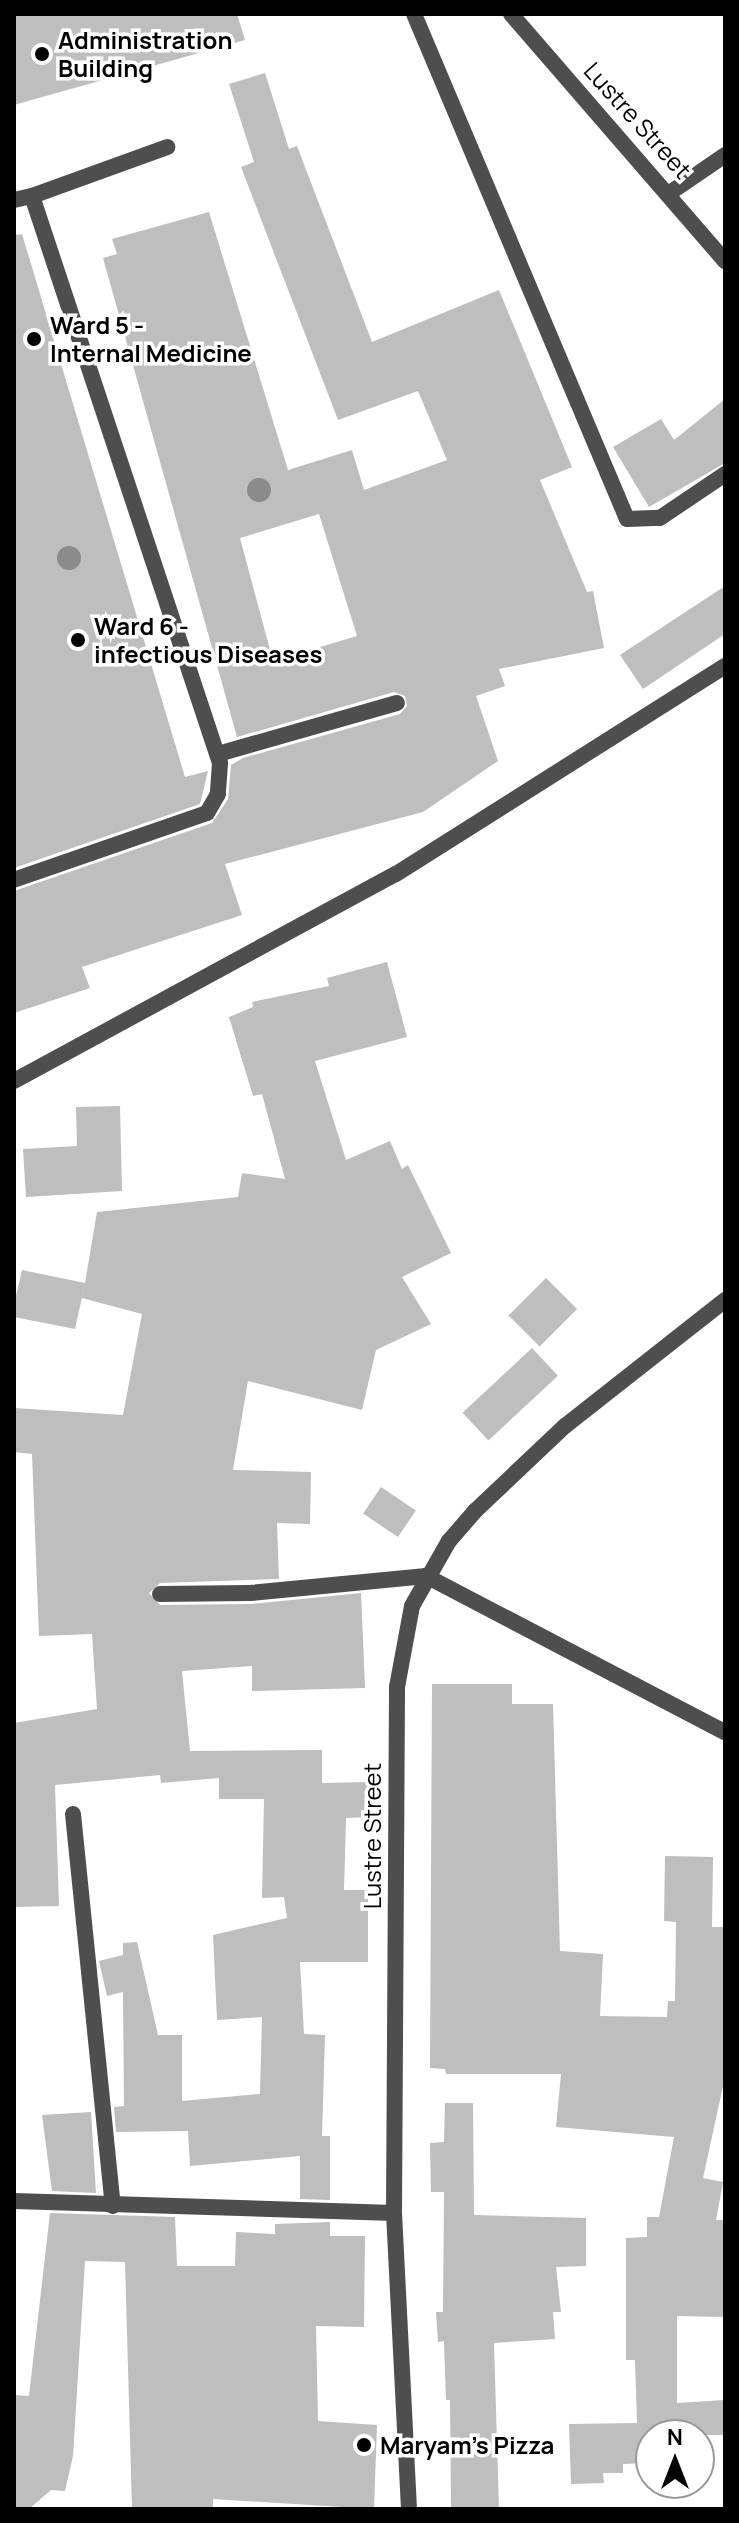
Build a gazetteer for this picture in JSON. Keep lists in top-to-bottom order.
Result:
{
  "streets": {
    "street": ["Lustre Street"]
  },
  "places": [
    "Administration Building",
    "Ward 5 - Internal Medicine",
    "Ward 6 - infectious Diseases",
    "Maryam's Pizza"
  ],
  "north": "top"
}
